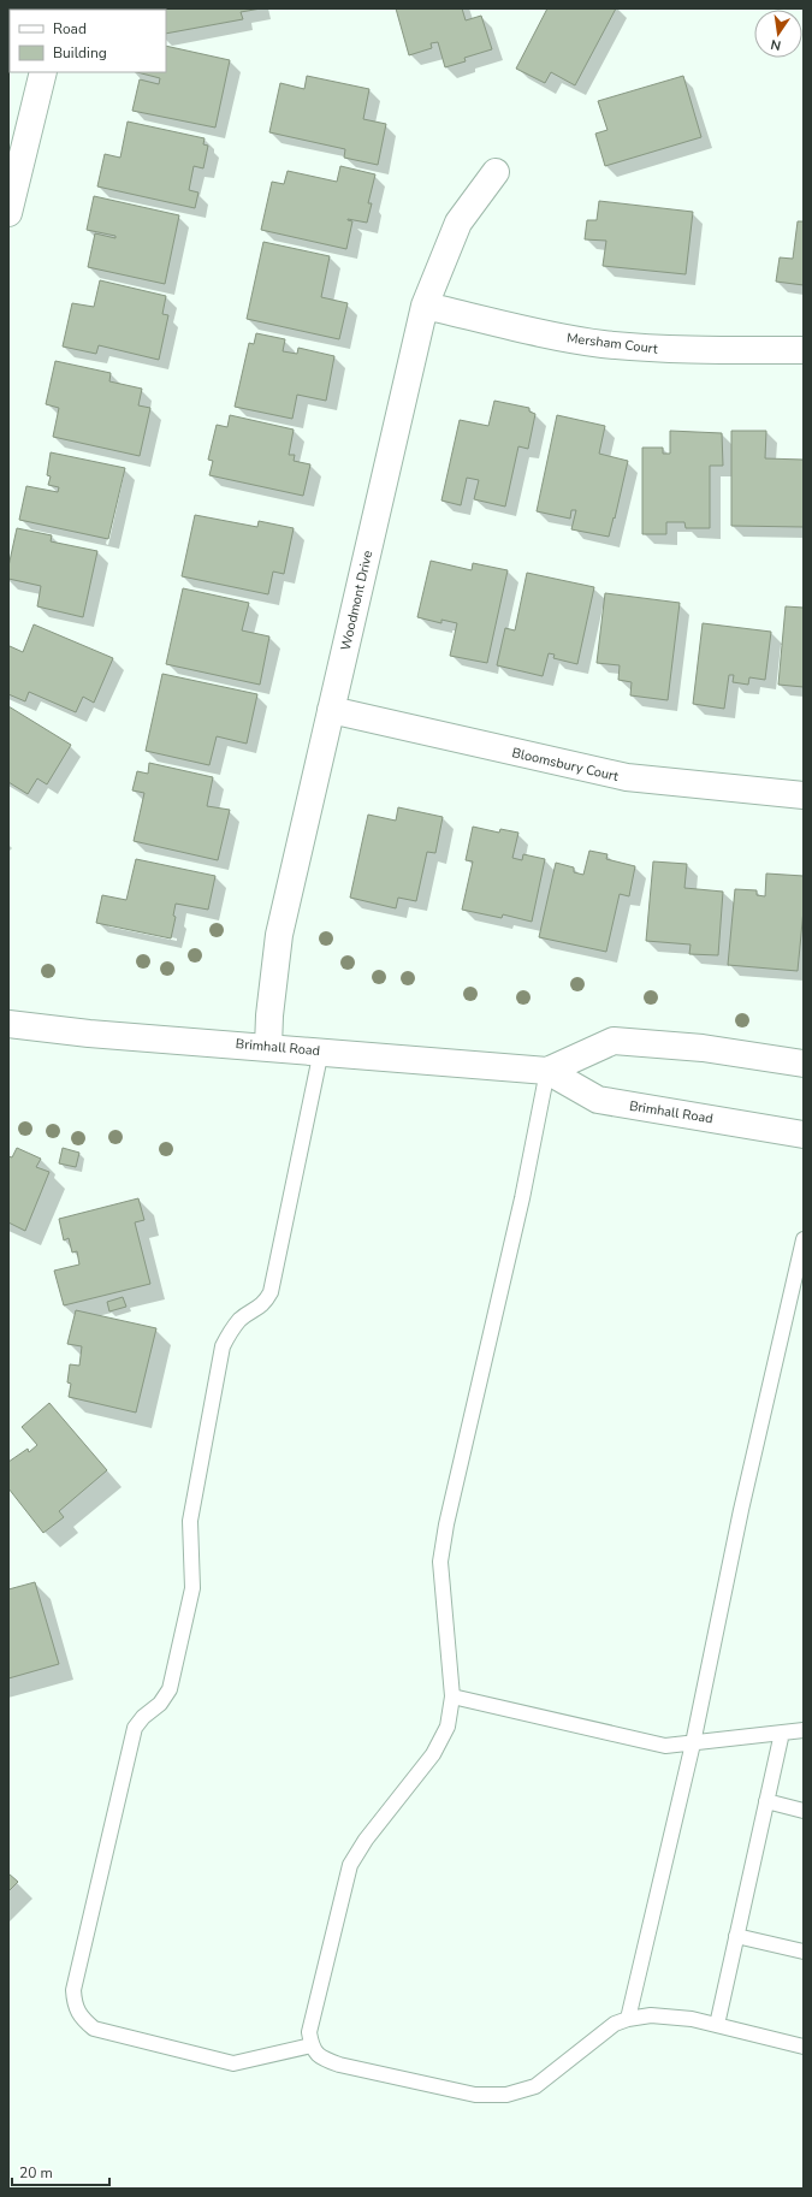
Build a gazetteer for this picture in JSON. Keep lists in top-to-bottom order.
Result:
{
  "streets": {
    "street": [
      "Mersham Court",
      "Woodmont Drive",
      "Bloomsbury Court",
      "Brimhall Road"
    ]
  },
  "crossings": [
    ["Mersham Court", "Woodmont Drive"],
    ["Woodmont Drive", "Bloomsbury Court"],
    ["Woodmont Drive", "Brimhall Road"]
  ],
  "legend": ["Road", "Building"],
  "scale_bar": "20 m",
  "north": "bottom"
}
